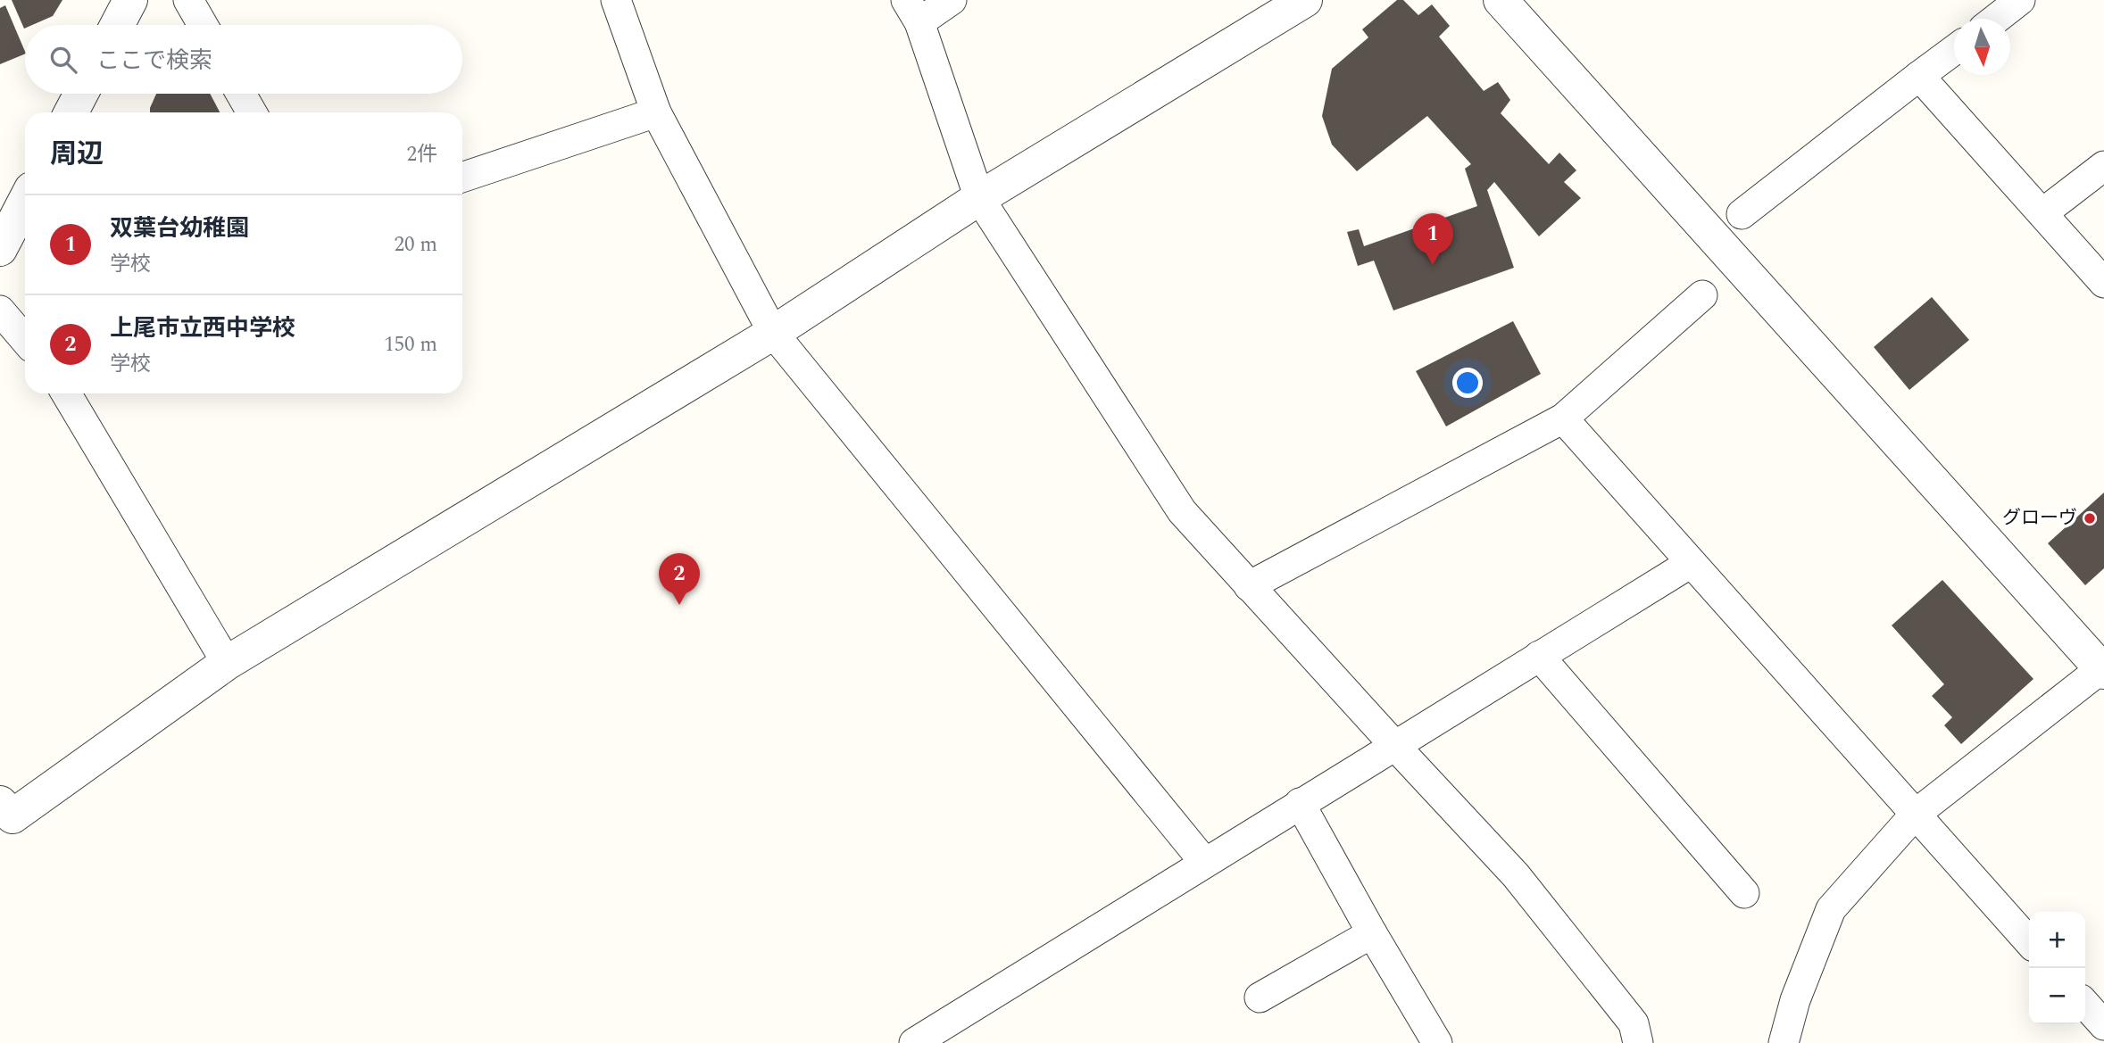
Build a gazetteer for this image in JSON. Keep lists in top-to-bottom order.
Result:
{
  "places": ["グローヴ"],
  "north": "bottom",
  "page": {
    "search": "ここで検索",
    "heading": ["周辺", "2件"],
    "list": [
      {
        "mark": "1",
        "name": "双葉台幼稚園",
        "note": "学校",
        "value": "20 m"
      },
      {
        "mark": "2",
        "name": "上尾市立西中学校",
        "note": "学校",
        "value": "150 m"
      }
    ],
    "pins": ["1", "2"],
    "map_buttons": ["+", "−"]
  }
}
